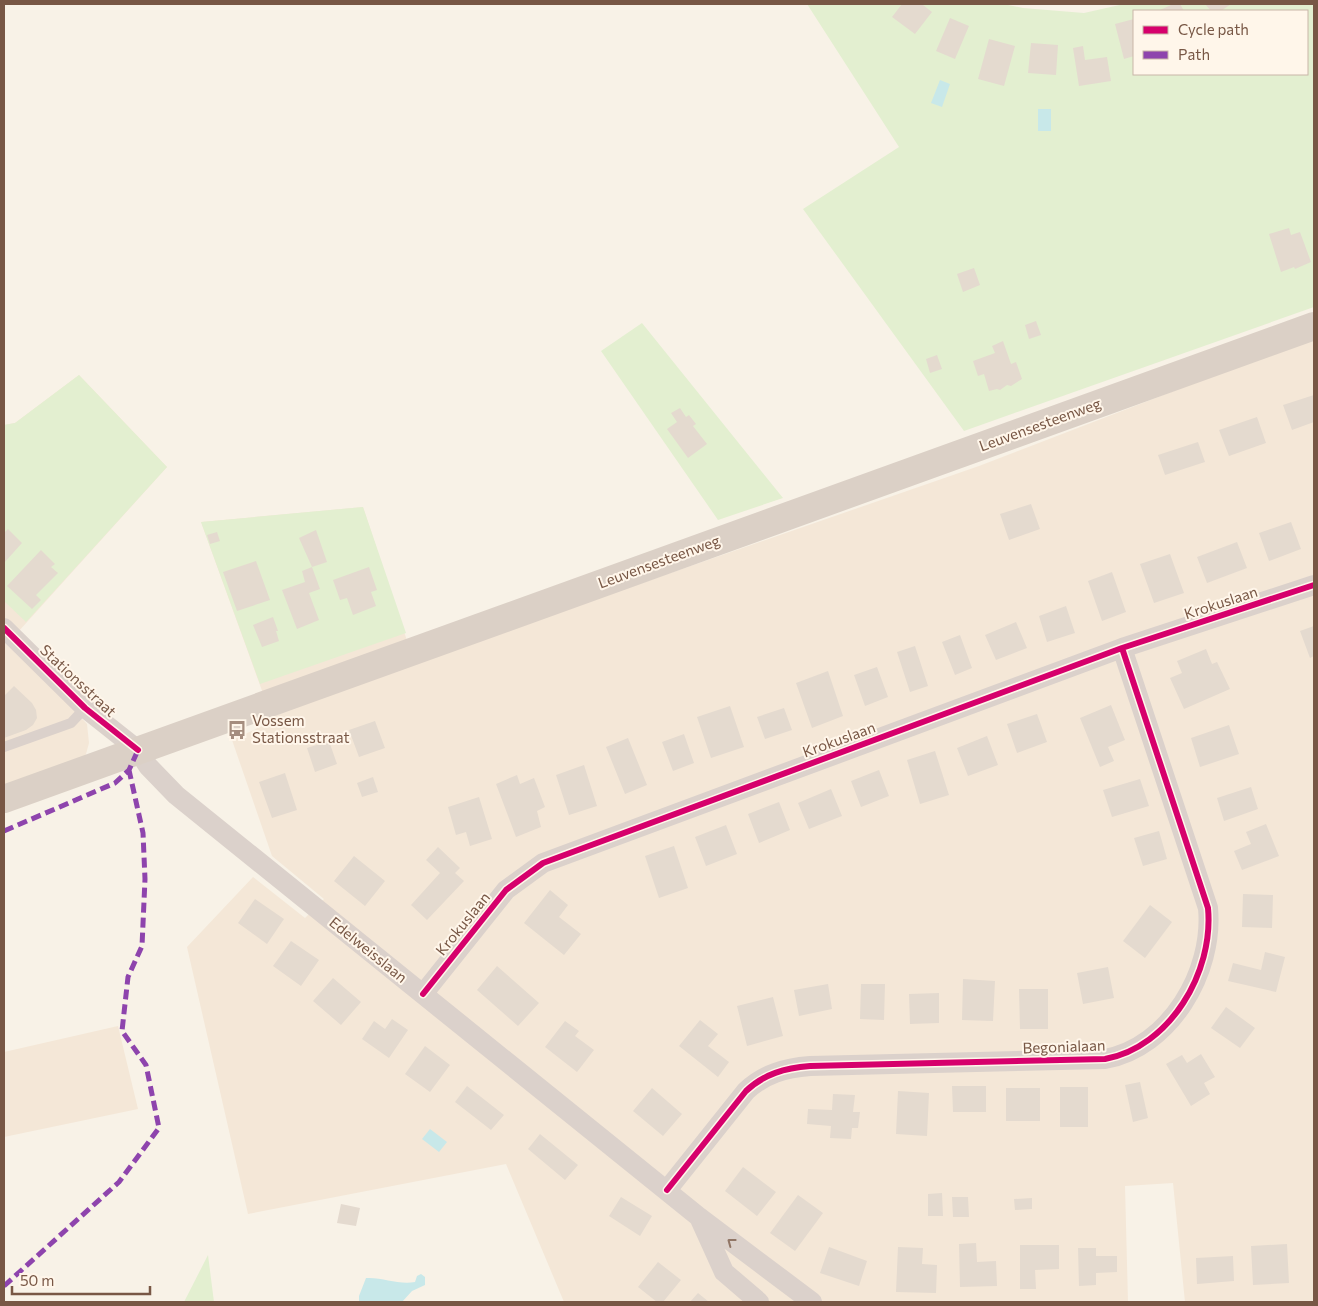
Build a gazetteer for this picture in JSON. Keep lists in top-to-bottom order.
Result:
{
  "streets": {
    "main road": ["Leuvensesteenweg"],
    "street": [
      "Krokuslaan",
      "Stationsstraat",
      "Edelweisslaan",
      "Begonialaan"
    ]
  },
  "crossings": [
    ["Leuvensesteenweg", "Stationsstraat"],
    ["Leuvensesteenweg", "Edelweisslaan"],
    ["Krokuslaan", "Edelweisslaan"],
    ["Krokuslaan", "Begonialaan"],
    ["Stationsstraat", "Edelweisslaan"],
    ["Edelweisslaan", "Begonialaan"]
  ],
  "places": {
    "bus stop": ["Vossem Stationsstraat"]
  },
  "legend": ["Cycle path", "Path"],
  "scale_bar": "50 m"
}
